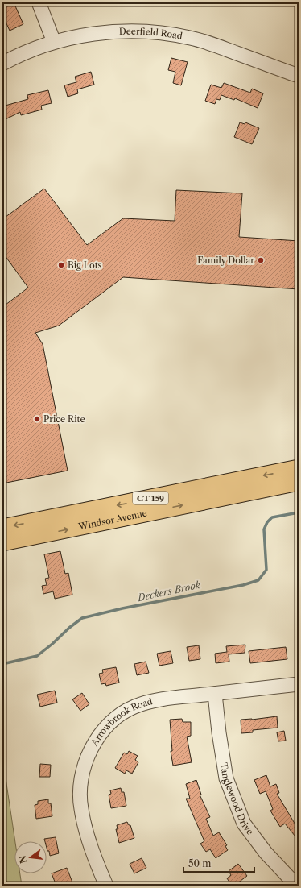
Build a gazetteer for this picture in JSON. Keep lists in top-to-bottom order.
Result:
{
  "streets": {
    "main road": ["CT 159", "Windsor Avenue"],
    "street": ["Deerfield Road", "Arrowbrook Road", "Tanglewood Drive"]
  },
  "crossings": [
    ["Arrowbrook Road", "Tanglewood Drive"]
  ],
  "water": ["Deckers Brook"],
  "places": ["Family Dollar", "Big Lots", "Price Rite"],
  "scale_bar": "50 m",
  "north": "left"
}
